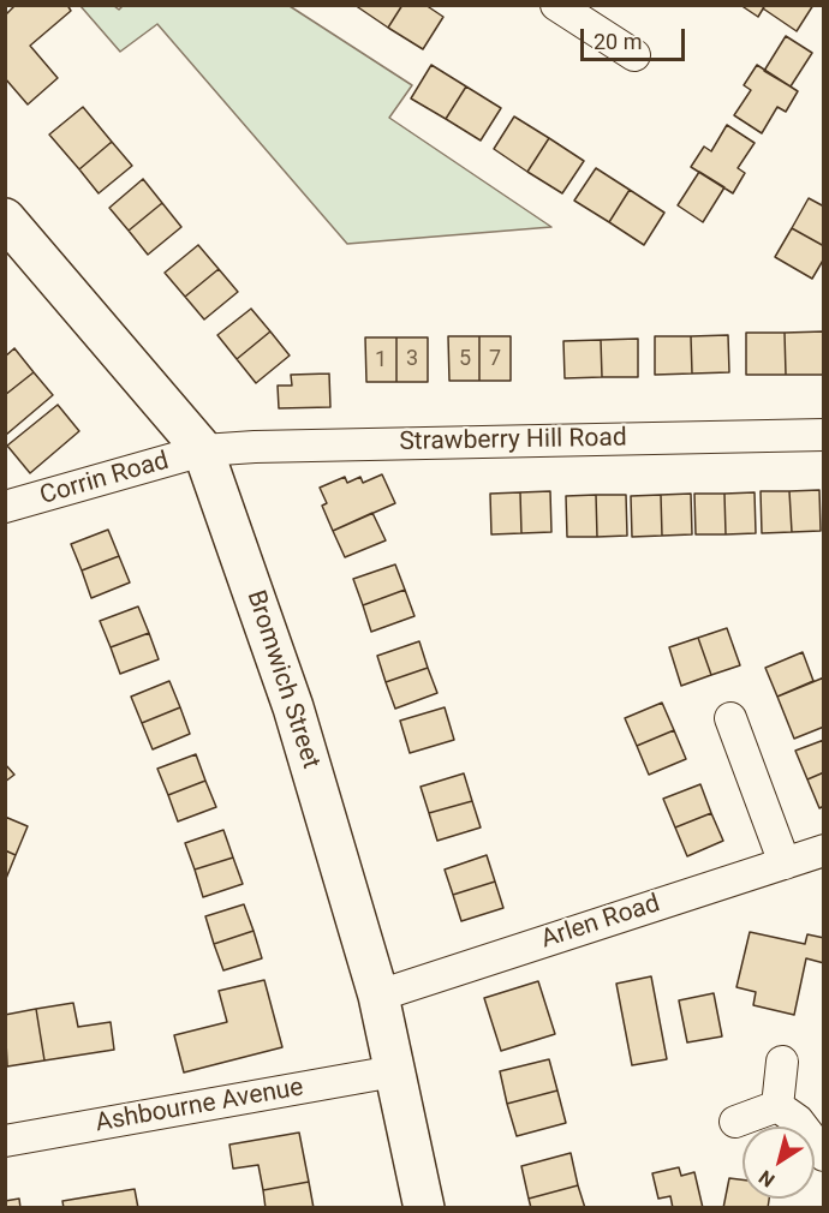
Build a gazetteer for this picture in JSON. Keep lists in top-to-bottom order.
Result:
{
  "streets": {
    "street": [
      "Strawberry Hill Road",
      "Corrin Road",
      "Bromwich Street",
      "Arlen Road",
      "Ashbourne Avenue"
    ]
  },
  "crossings": [
    ["Strawberry Hill Road", "Corrin Road"],
    ["Strawberry Hill Road", "Bromwich Street"],
    ["Corrin Road", "Bromwich Street"],
    ["Bromwich Street", "Arlen Road"],
    ["Bromwich Street", "Ashbourne Avenue"]
  ],
  "house_numbers": [
    "3",
    "5",
    "7",
    "1"
  ],
  "scale_bar": "20 m",
  "north": "bottom left"
}
